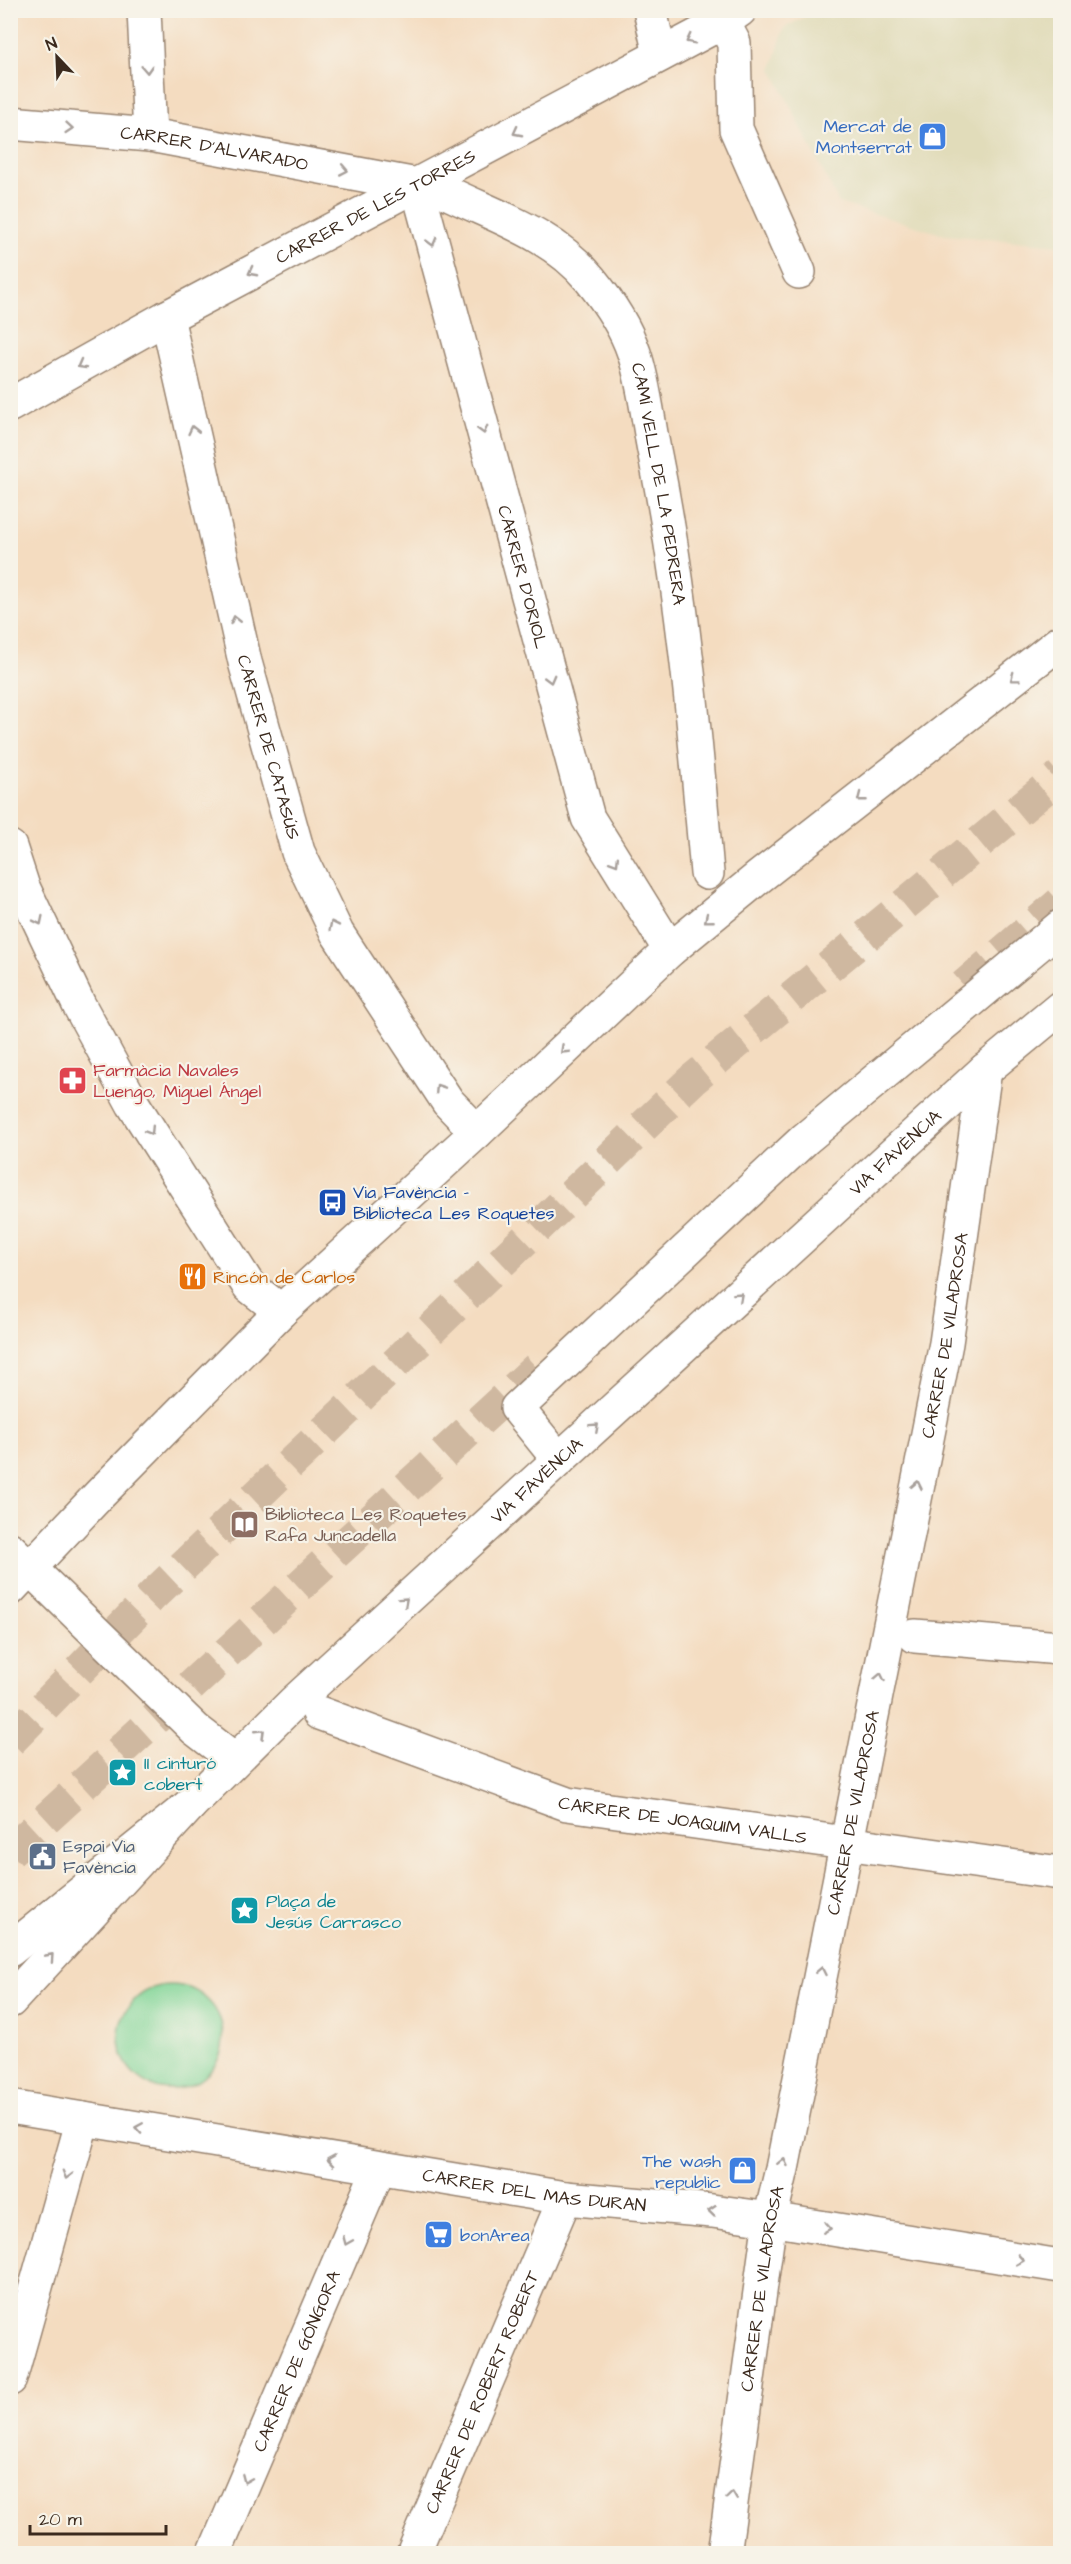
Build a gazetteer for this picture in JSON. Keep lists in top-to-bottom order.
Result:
{
  "streets": {
    "main road": [
      "CARRER D'ALVARADO",
      "CARRER DE LES TORRES",
      "CAMÍ VELL DE LA PEDRERA",
      "CARRER D'ORIOL",
      "CARRER DE CATASÚS",
      "VIA FAVÈNCIA",
      "CARRER DE VILADROSA",
      "CARRER DE JOAQUIM VALLS",
      "CARRER DEL MAS DURAN",
      "CARRER DE GÓNGORA",
      "CARRER DE ROBERT ROBERT"
    ]
  },
  "crossings": [
    ["CARRER D'ALVARADO", "CARRER DE LES TORRES"],
    ["CARRER D'ALVARADO", "CAMÍ VELL DE LA PEDRERA"],
    ["CARRER D'ALVARADO", "CARRER D'ORIOL"],
    ["CARRER DE LES TORRES", "CAMÍ VELL DE LA PEDRERA"],
    ["CARRER DE LES TORRES", "CARRER D'ORIOL"],
    ["CARRER DE LES TORRES", "CARRER DE CATASÚS"],
    ["CAMÍ VELL DE LA PEDRERA", "CARRER D'ORIOL"],
    ["VIA FAVÈNCIA", "CARRER DE VILADROSA"],
    ["CARRER DE VILADROSA", "CARRER DE JOAQUIM VALLS"],
    ["CARRER DE VILADROSA", "CARRER DEL MAS DURAN"],
    ["CARRER DEL MAS DURAN", "CARRER DE GÓNGORA"],
    ["CARRER DEL MAS DURAN", "CARRER DE ROBERT ROBERT"]
  ],
  "one_way": [
    "CARRER D'ALVARADO",
    "CARRER DE LES TORRES",
    "CARRER D'ORIOL",
    "CARRER DE VILADROSA"
  ],
  "places": {
    "shop": ["Mercat de Montserrat", "The wash republic"],
    "pharmacy": ["Farmàcia Navales Luengo, Miguel Ángel"],
    "bus stop": ["Via Favència - Biblioteca Les Roquetes"],
    "restaurant": ["Rincón de Carlos"],
    "library": ["Biblioteca Les Roquetes Rafa Juncadella"],
    "place": ["II cinturó cobert", "Plaça de Jesús Carrasco"],
    "public building": ["Espai Via Favència"],
    "supermarket": ["bonArea"]
  },
  "scale_bar": "20 m",
  "north": "top left"
}
